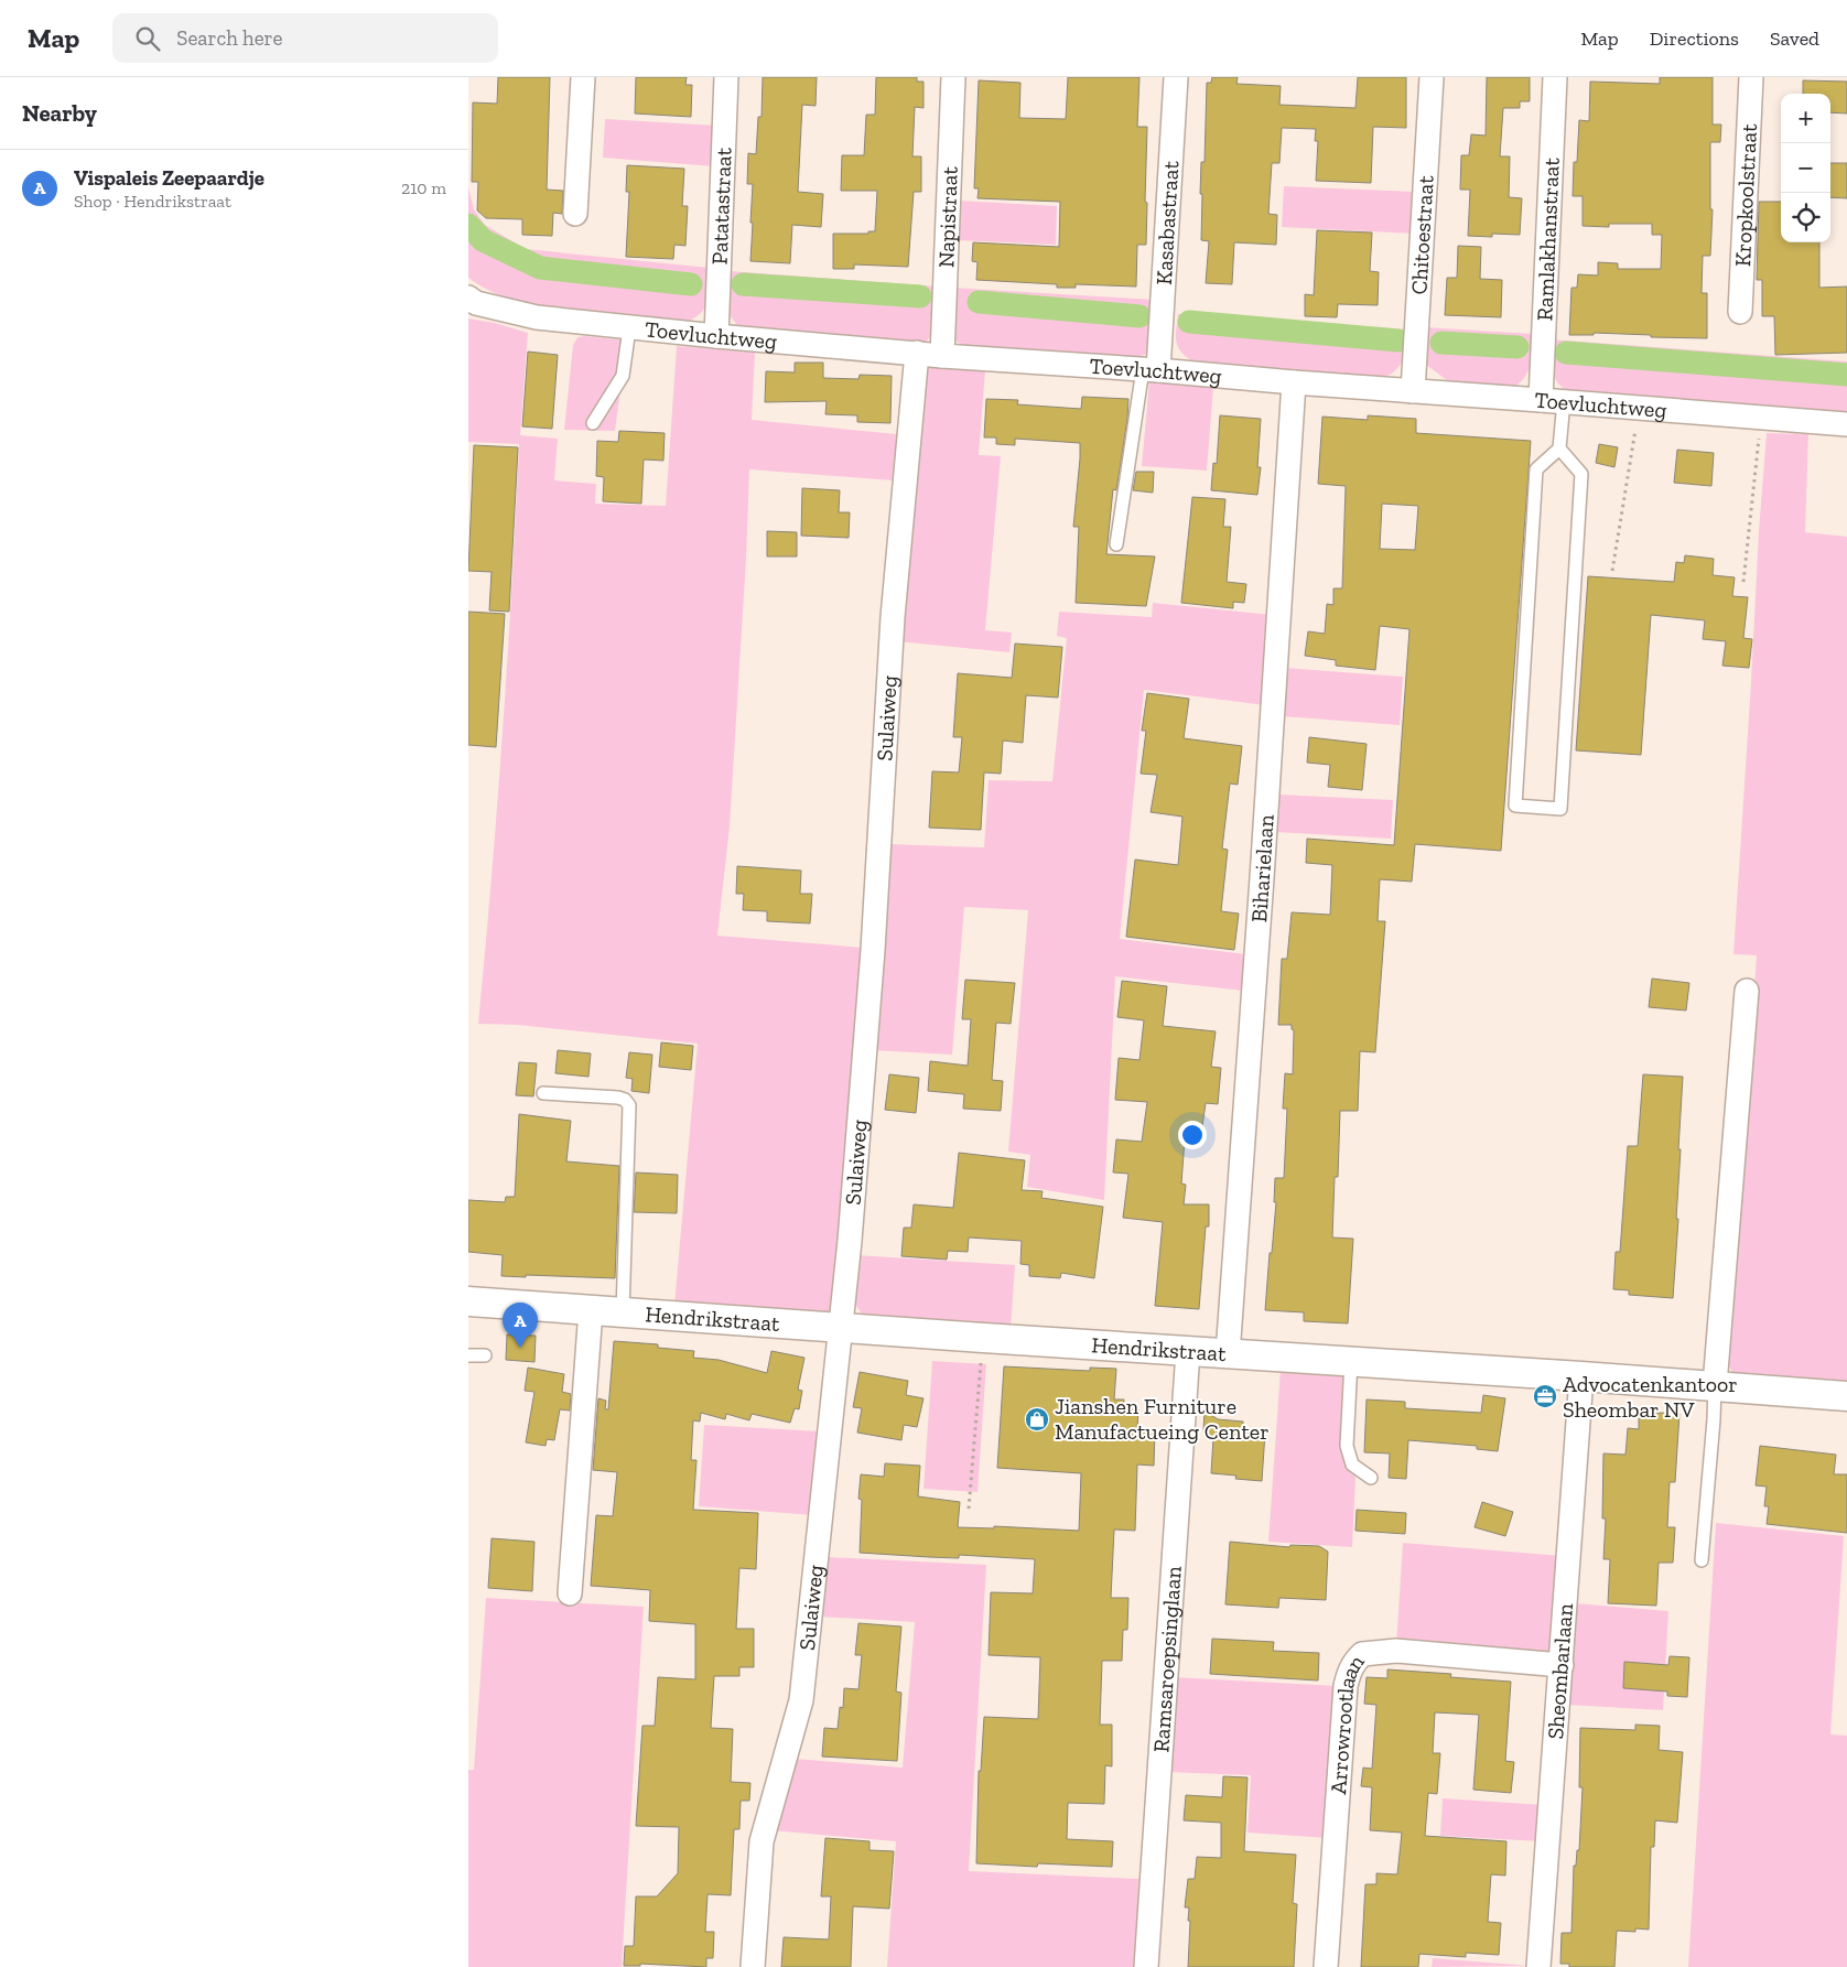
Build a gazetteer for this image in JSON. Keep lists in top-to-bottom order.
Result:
{
  "streets": {
    "street": [
      "Kropkoolstraat",
      "Patatastraat",
      "Napistraat",
      "Kasabastraat",
      "Chitoestraat",
      "Ramlakhanstraat",
      "Toevluchtweg",
      "Sulaiweg",
      "Biharielaan",
      "Hendrikstraat",
      "Ramsaroepsinglaan",
      "Sheombarlaan",
      "Arrowrootlaan"
    ]
  },
  "crossings": [
    ["Patatastraat", "Toevluchtweg"],
    ["Napistraat", "Toevluchtweg"],
    ["Kasabastraat", "Toevluchtweg"],
    ["Chitoestraat", "Toevluchtweg"],
    ["Ramlakhanstraat", "Toevluchtweg"],
    ["Toevluchtweg", "Sulaiweg"],
    ["Toevluchtweg", "Biharielaan"],
    ["Sulaiweg", "Hendrikstraat"],
    ["Biharielaan", "Hendrikstraat"],
    ["Hendrikstraat", "Ramsaroepsinglaan"],
    ["Hendrikstraat", "Sheombarlaan"],
    ["Sheombarlaan", "Arrowrootlaan"]
  ],
  "places": {
    "office": ["Advocatenkantoor Sheombar NV"],
    "shop": ["Jianshen Furniture Manufactueing Center"]
  },
  "page": {
    "header": "Map",
    "search": "Search here",
    "nav": ["Map", "Directions", "Saved"],
    "heading": "Nearby",
    "map_buttons": ["+", "−"],
    "list": [
      {
        "mark": "A",
        "name": "Vispaleis Zeepaardje",
        "note": "Shop · Hendrikstraat",
        "value": "210 m"
      }
    ],
    "pins": "A"
  }
}
